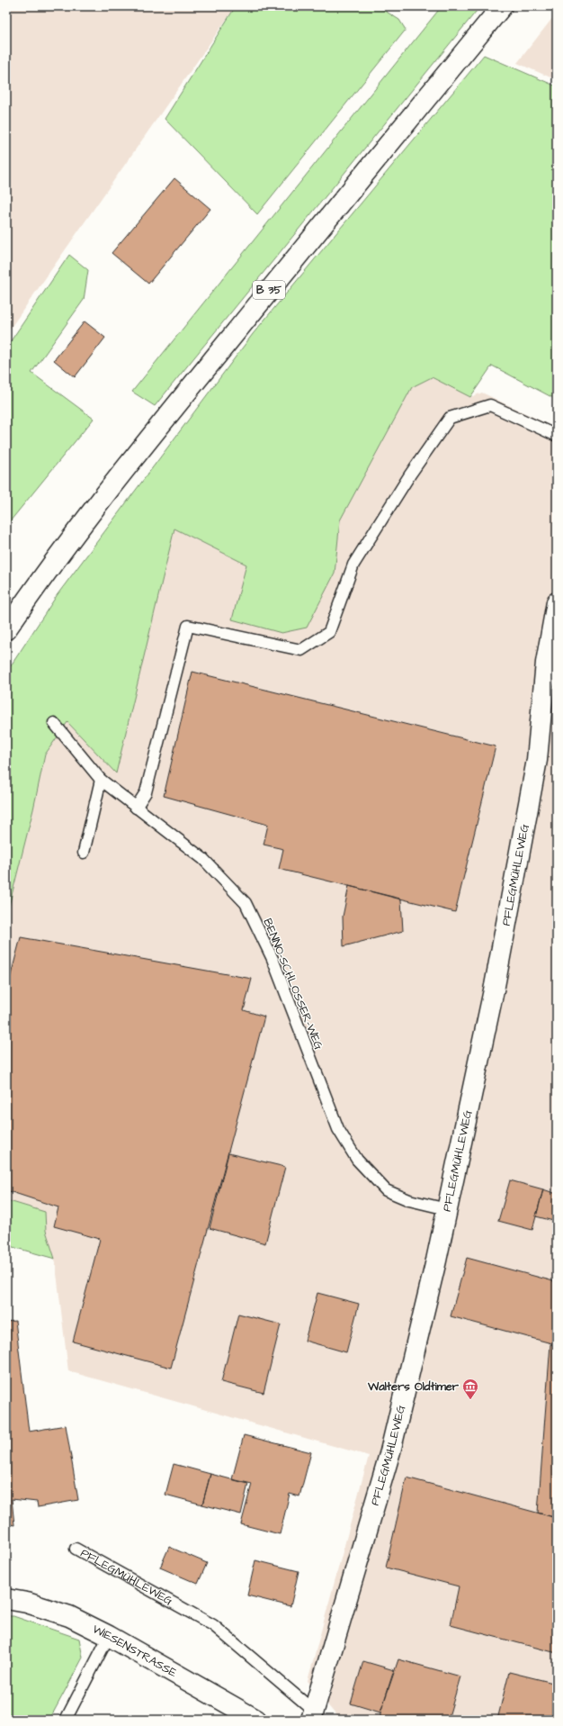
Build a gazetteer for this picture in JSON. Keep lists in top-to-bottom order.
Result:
{
  "streets": {
    "street": ["B 35", "PFLEGMÜHLEWEG", "WIESENSTRASSE"],
    "lane": ["BENNO-SCHLOSSER-WEG"]
  },
  "crossings": [
    ["PFLEGMÜHLEWEG", "BENNO-SCHLOSSER-WEG"]
  ],
  "places": {
    "museum": ["Walters Oldtimer"]
  }
}
